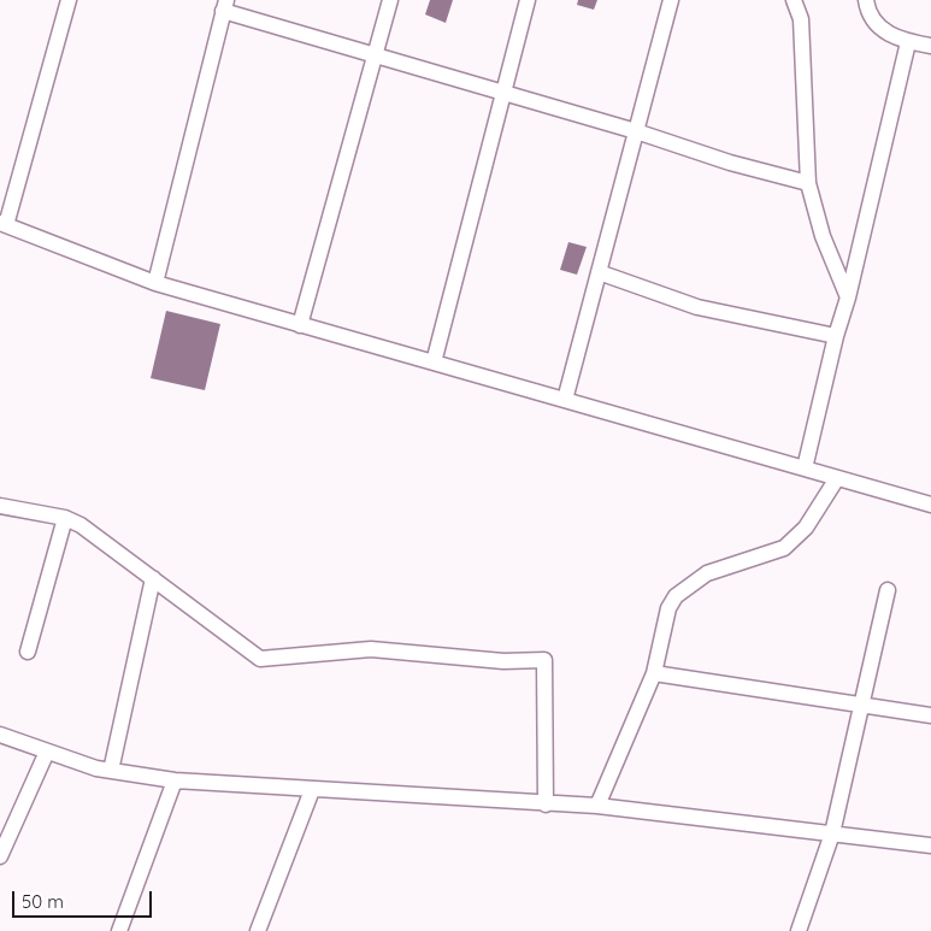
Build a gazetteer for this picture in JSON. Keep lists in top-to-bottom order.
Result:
{
  "scale_bar": "50 m"
}
